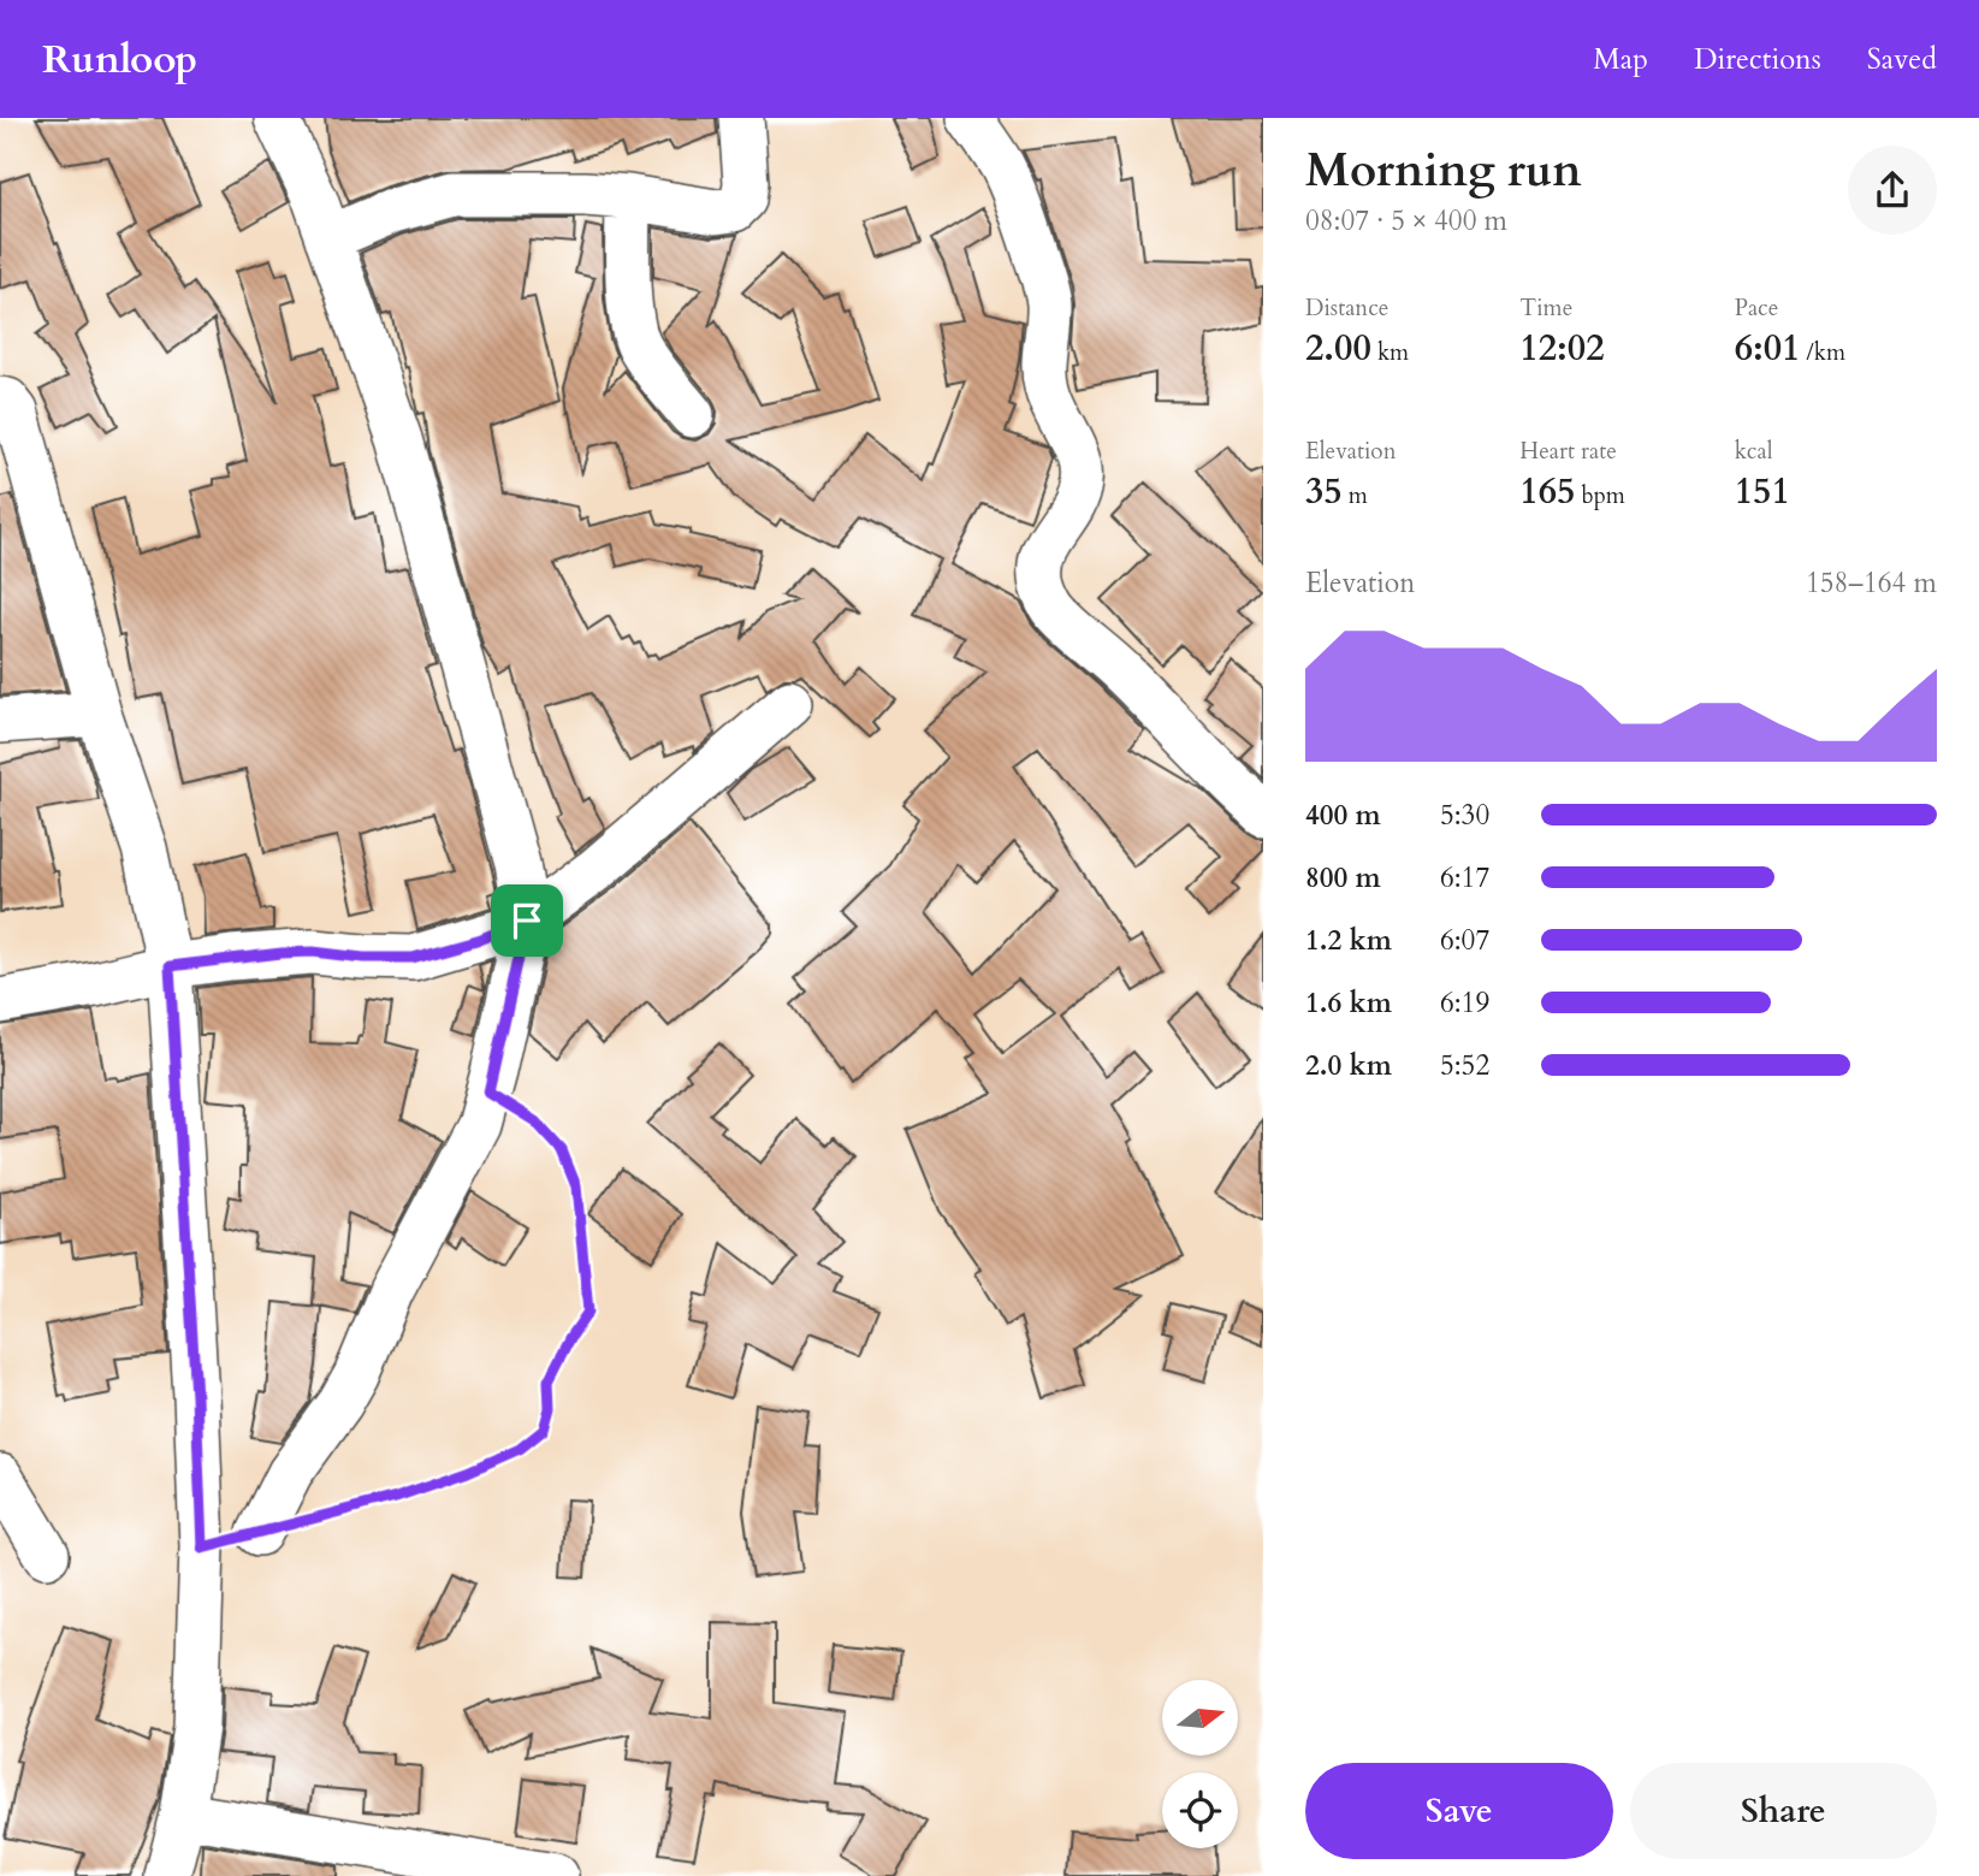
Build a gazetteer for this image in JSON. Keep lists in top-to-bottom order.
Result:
{
  "north": "right",
  "page": {
    "header": "Runloop",
    "nav": ["Map", "Directions", "Saved"],
    "heading": ["Morning run", "08:07 · 5 × 400 m"],
    "stats": [
      ["Distance", "2.00 km"],
      ["Time", "12:02"],
      ["Pace", "6:01 /km"],
      ["Elevation", "35 m"],
      ["Heart rate", "165 bpm"],
      ["kcal", "151"]
    ],
    "chart": ["Elevation", "158–164 m"],
    "list": [
      {
        "name": "400 m",
        "note": "5:30"
      },
      {
        "name": "800 m",
        "note": "6:17"
      },
      {
        "name": "1.2 km",
        "note": "6:07"
      },
      {
        "name": "1.6 km",
        "note": "6:19"
      },
      {
        "name": "2.0 km",
        "note": "5:52"
      }
    ],
    "buttons": ["Save", "Share"]
  }
}
